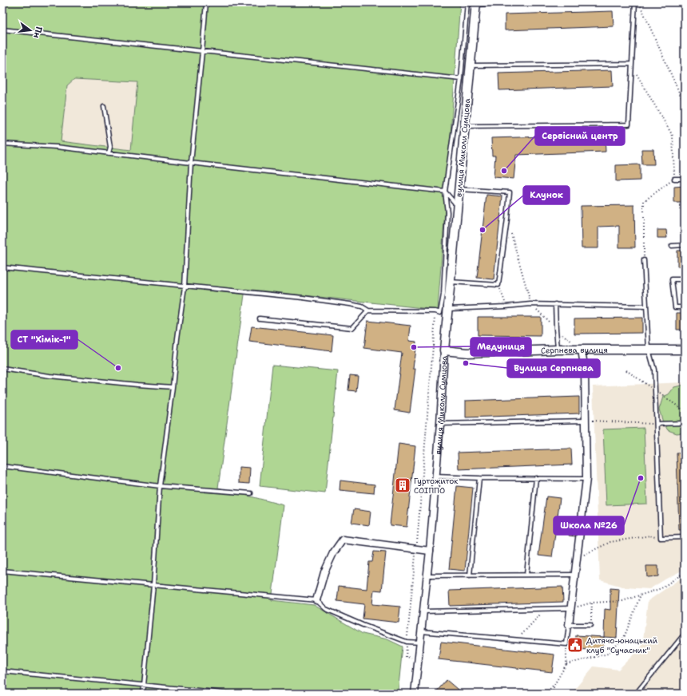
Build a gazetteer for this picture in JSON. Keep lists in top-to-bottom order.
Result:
{
  "streets": {
    "street": ["вулиця Миколи Сумцова", "Серпнева вулиця"]
  },
  "crossings": [
    ["вулиця Миколи Сумцова", "Серпнева вулиця"]
  ],
  "places": {
    "other": [
      "Сервісний центр",
      "Клунок",
      "Медуниця",
      "Вулиця Серпнева",
      "СТ \"Хімік-1\"",
      "Школа №26"
    ],
    "building": ["Гуртожиток СОІППО"],
    "public building": ["Дитячо-юнацький клуб \"Сучасник\""]
  },
  "north": "right"
}
